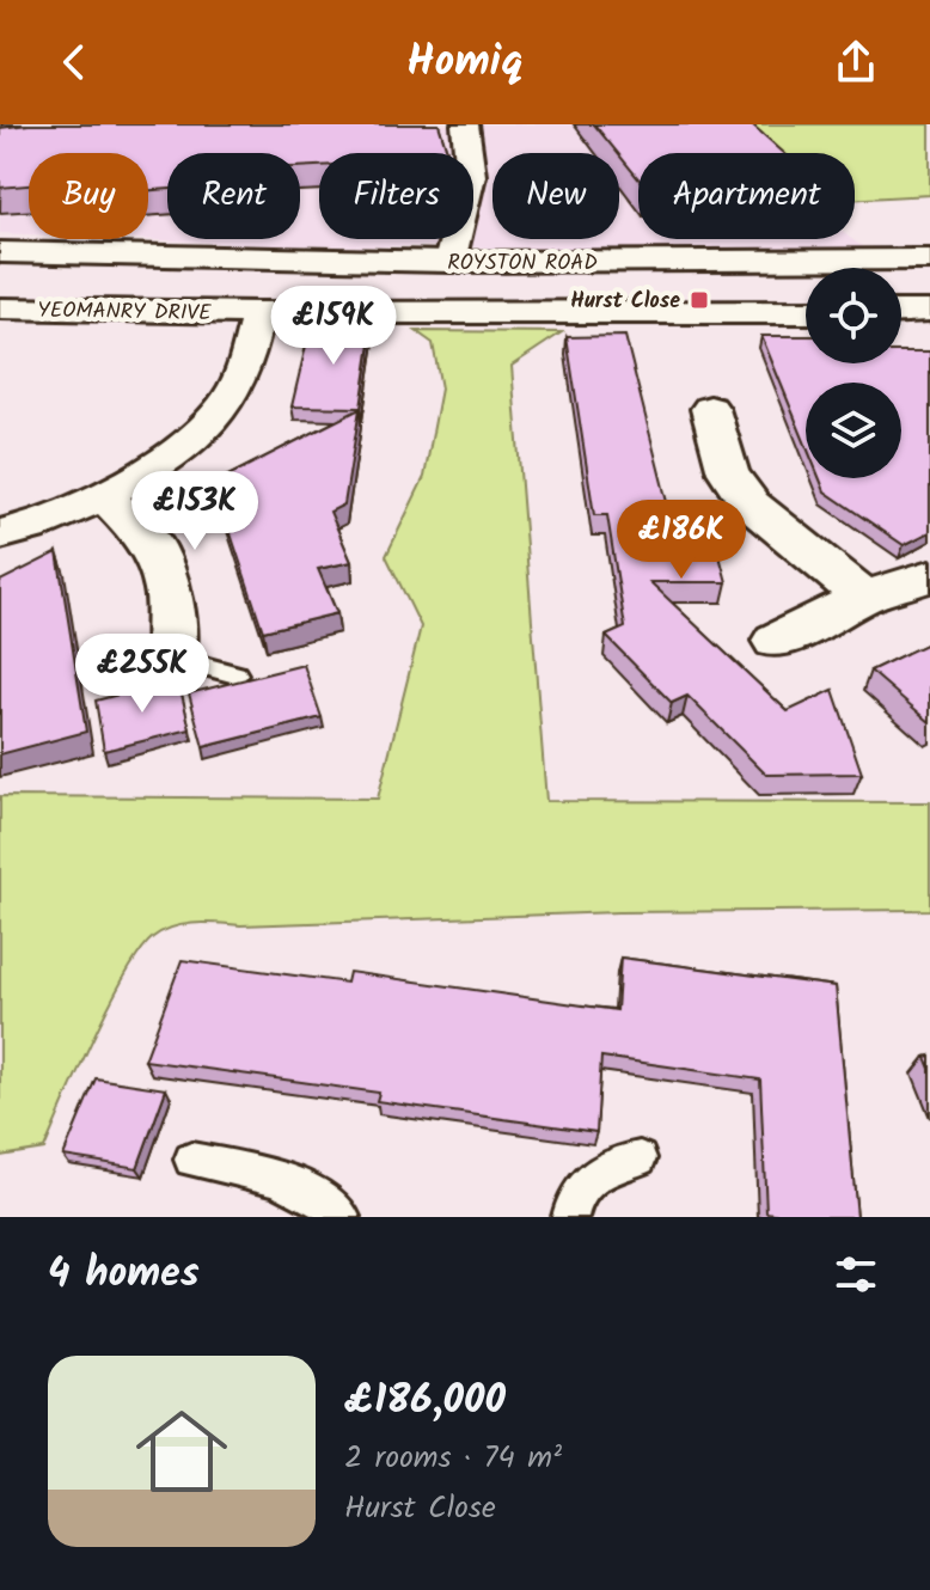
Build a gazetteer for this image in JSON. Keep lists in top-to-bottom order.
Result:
{
  "streets": {
    "main road": ["ROYSTON ROAD"],
    "street": ["YEOMANRY DRIVE"]
  },
  "places": {
    "transit": ["Hurst Close"]
  },
  "page": {
    "header": "Homiq",
    "chip": [
      "Buy",
      "Rent",
      "Filters",
      "New",
      "Apartment"
    ],
    "price": [
      "£159K",
      "£153K",
      "£186K",
      "£255K"
    ],
    "heading": "4 homes",
    "list": [
      {
        "name": "£186,000",
        "note": "2 rooms · 74 m² · Hurst Close"
      }
    ]
  }
}
